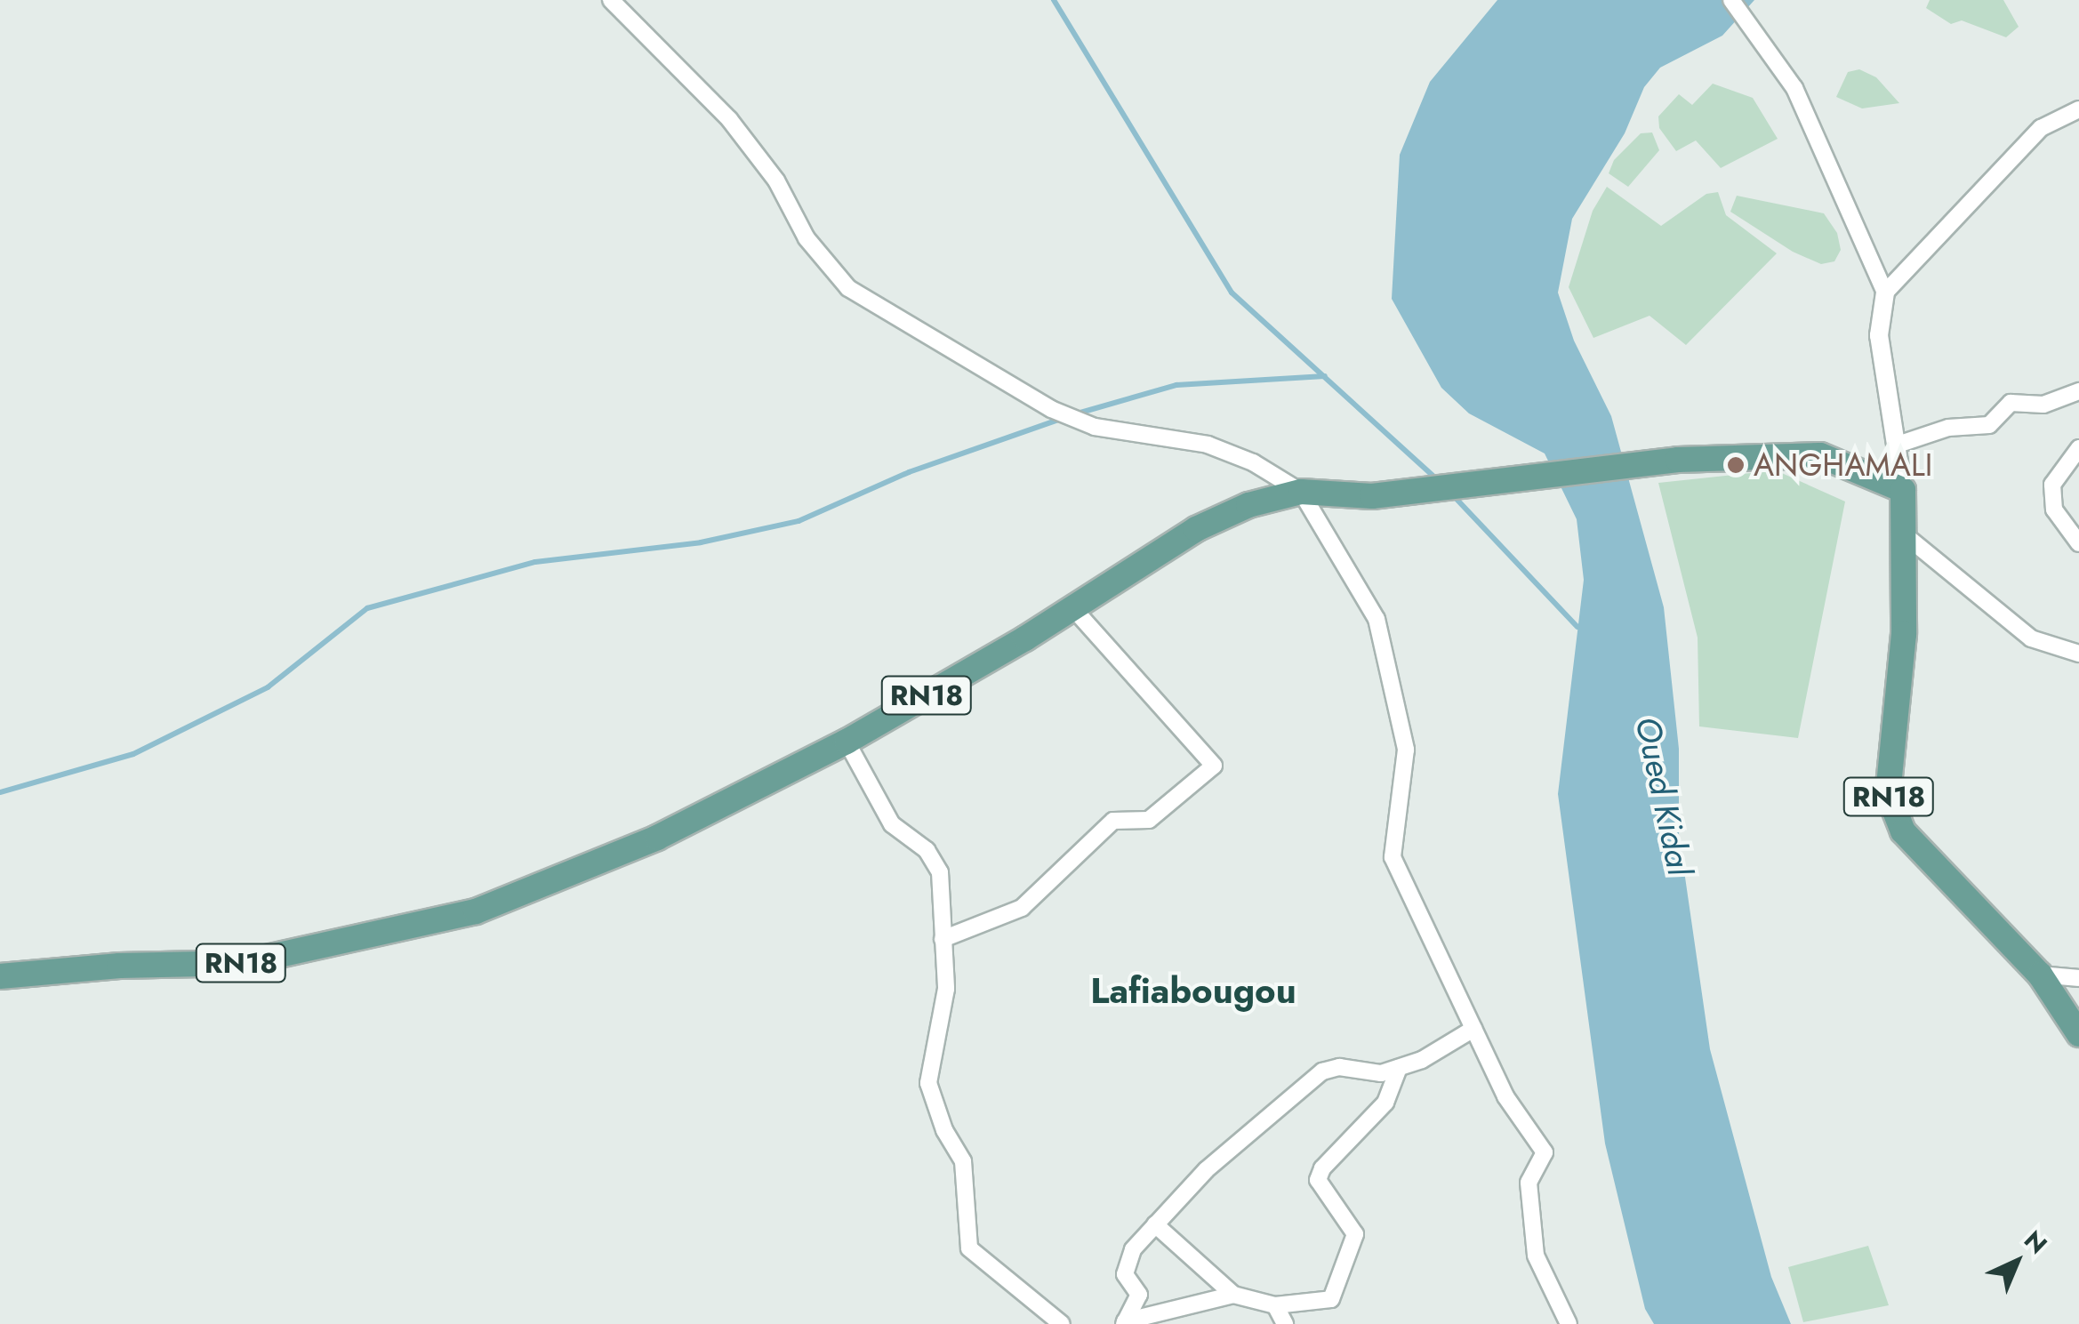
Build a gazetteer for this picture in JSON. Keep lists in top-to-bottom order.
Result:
{
  "streets": {
    "main road": ["RN18"]
  },
  "districts": ["Lafiabougou"],
  "water": ["Oued Kidal"],
  "places": ["ANGHAMALI"],
  "north": "top right"
}
